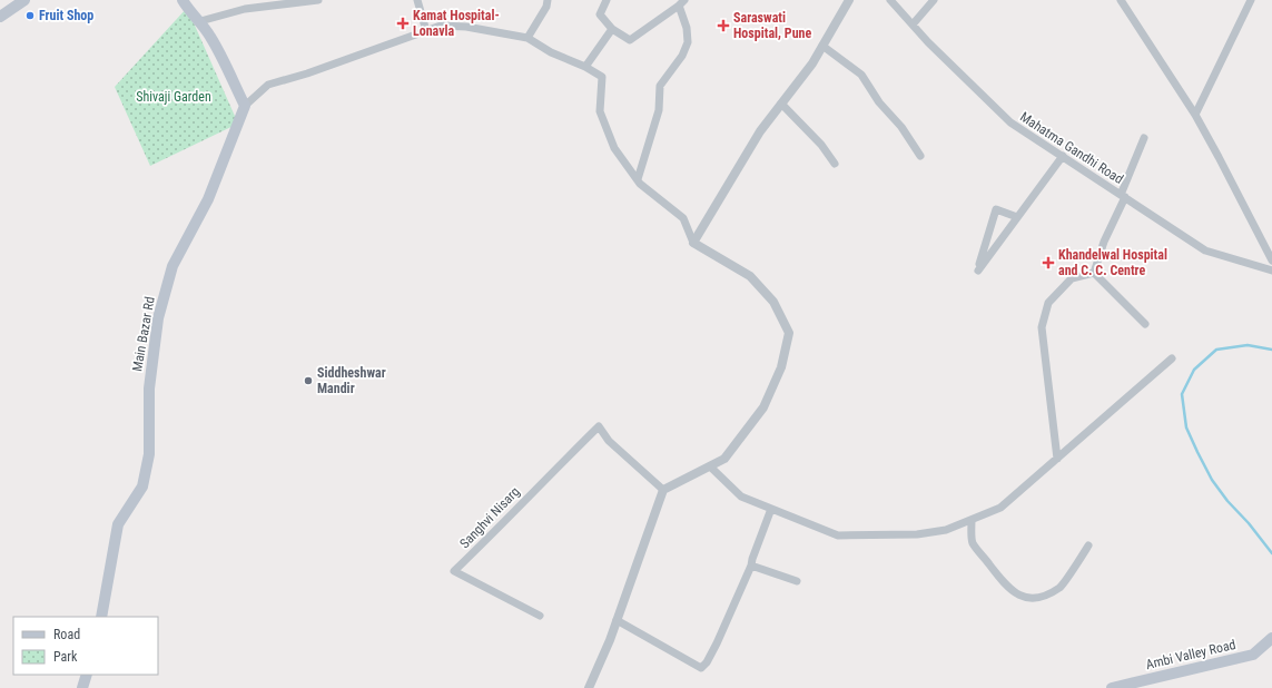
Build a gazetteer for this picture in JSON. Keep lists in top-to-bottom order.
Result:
{
  "streets": {
    "main road": ["Main Bazar Rd", "Ambi Valley Road"],
    "street": ["Mahatma Gandhi Road", "Sanghvi Nisarg"]
  },
  "parks": ["Shivaji Garden"],
  "places": {
    "other": ["Fruit Shop", "Siddheshwar Mandir"],
    "health": ["Kamat Hospital- Lonavla", "Saraswati Hospital, Pune", "Khandelwal Hospital and C. C. Centre"]
  },
  "legend": ["Road", "Park"]
}
